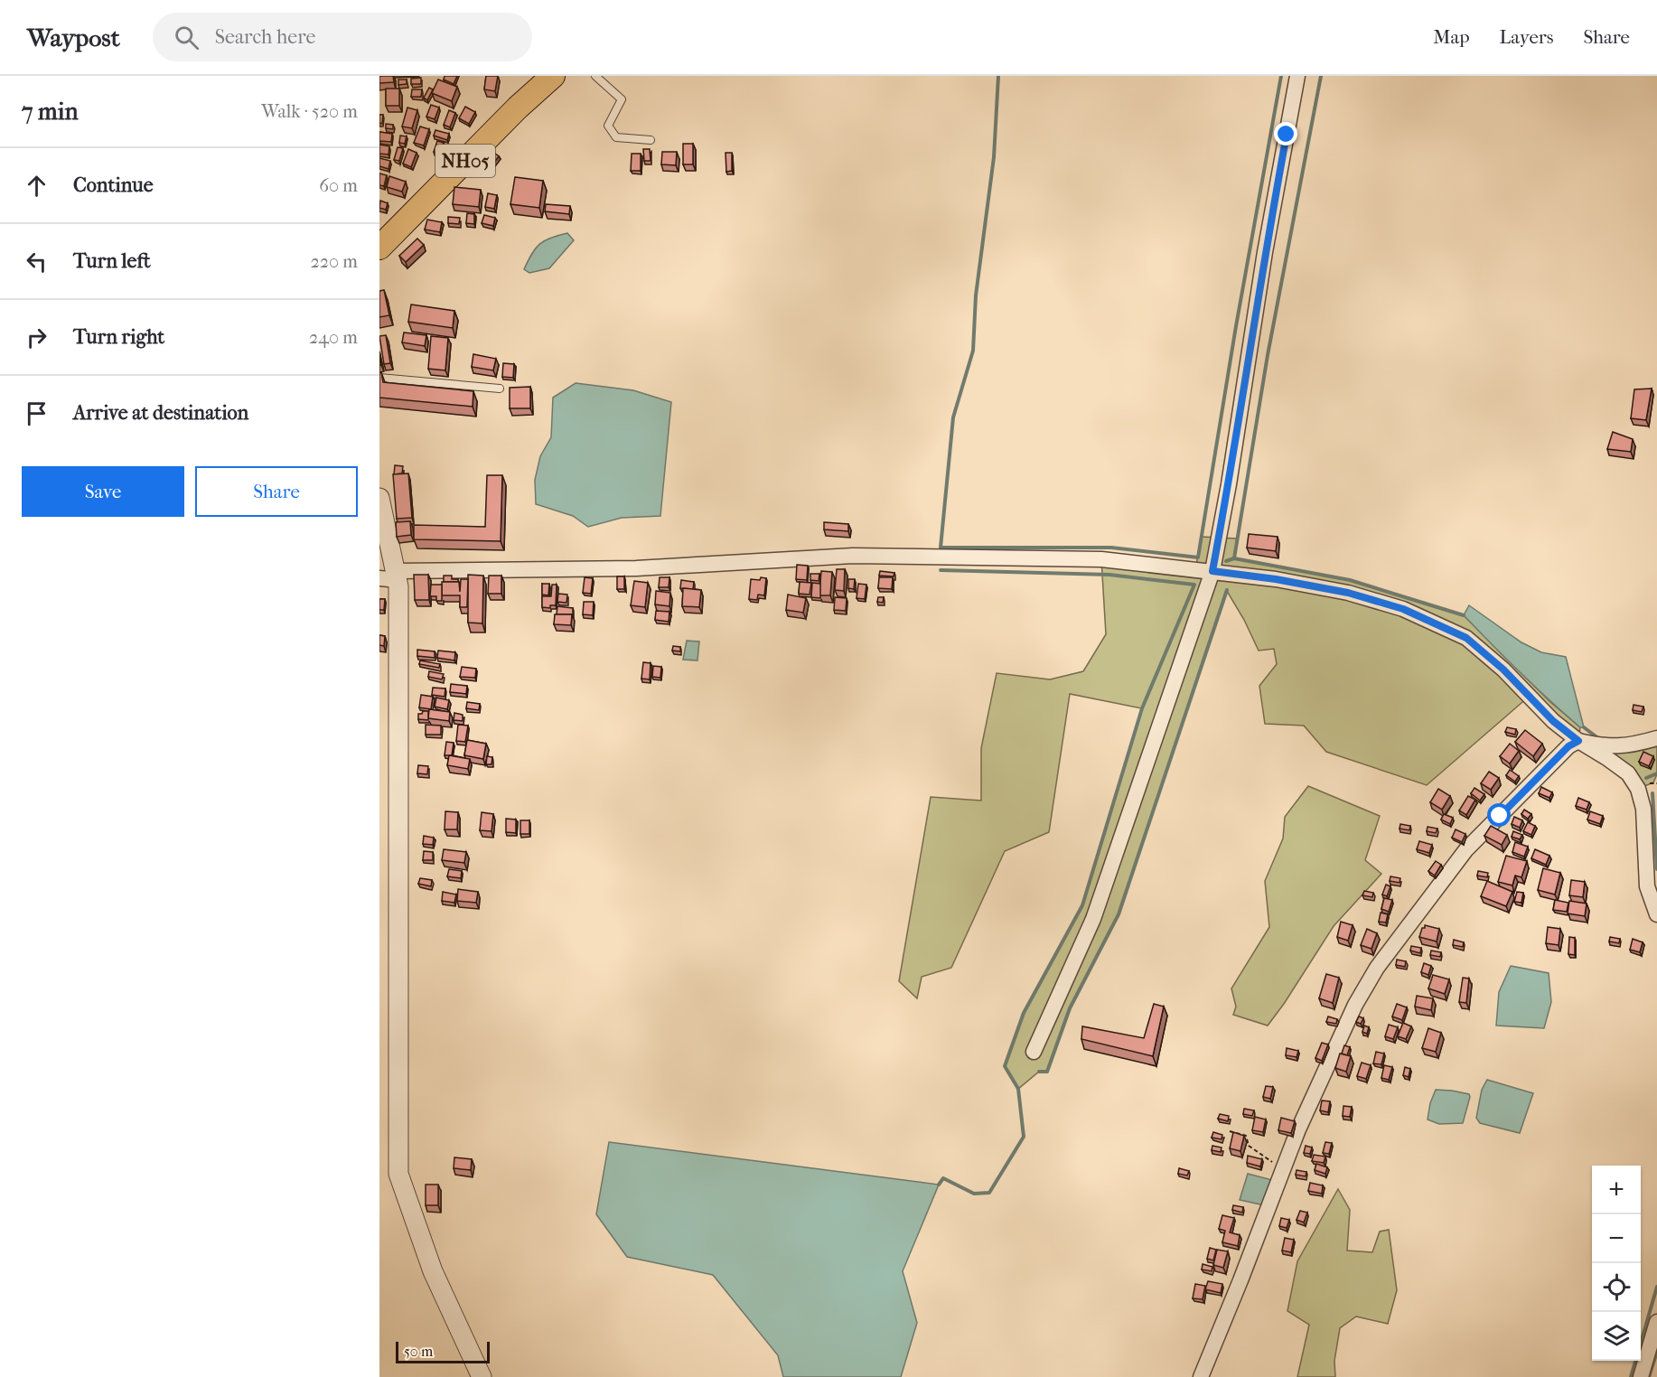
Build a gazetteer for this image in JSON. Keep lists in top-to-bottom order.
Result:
{
  "streets": {
    "main road": ["NH05"]
  },
  "scale_bar": "50 m",
  "page": {
    "header": "Waypost",
    "search": "Search here",
    "nav": ["Map", "Layers", "Share"],
    "heading": ["7 min", "Walk · 520 m"],
    "list": [
      ["Continue", "60 m"],
      ["Turn left", "220 m"],
      ["Turn right", "240 m"],
      "Arrive at destination"
    ],
    "buttons": ["Save", "Share"],
    "map_buttons": ["+", "−"],
    "scale": "50 m"
  }
}
